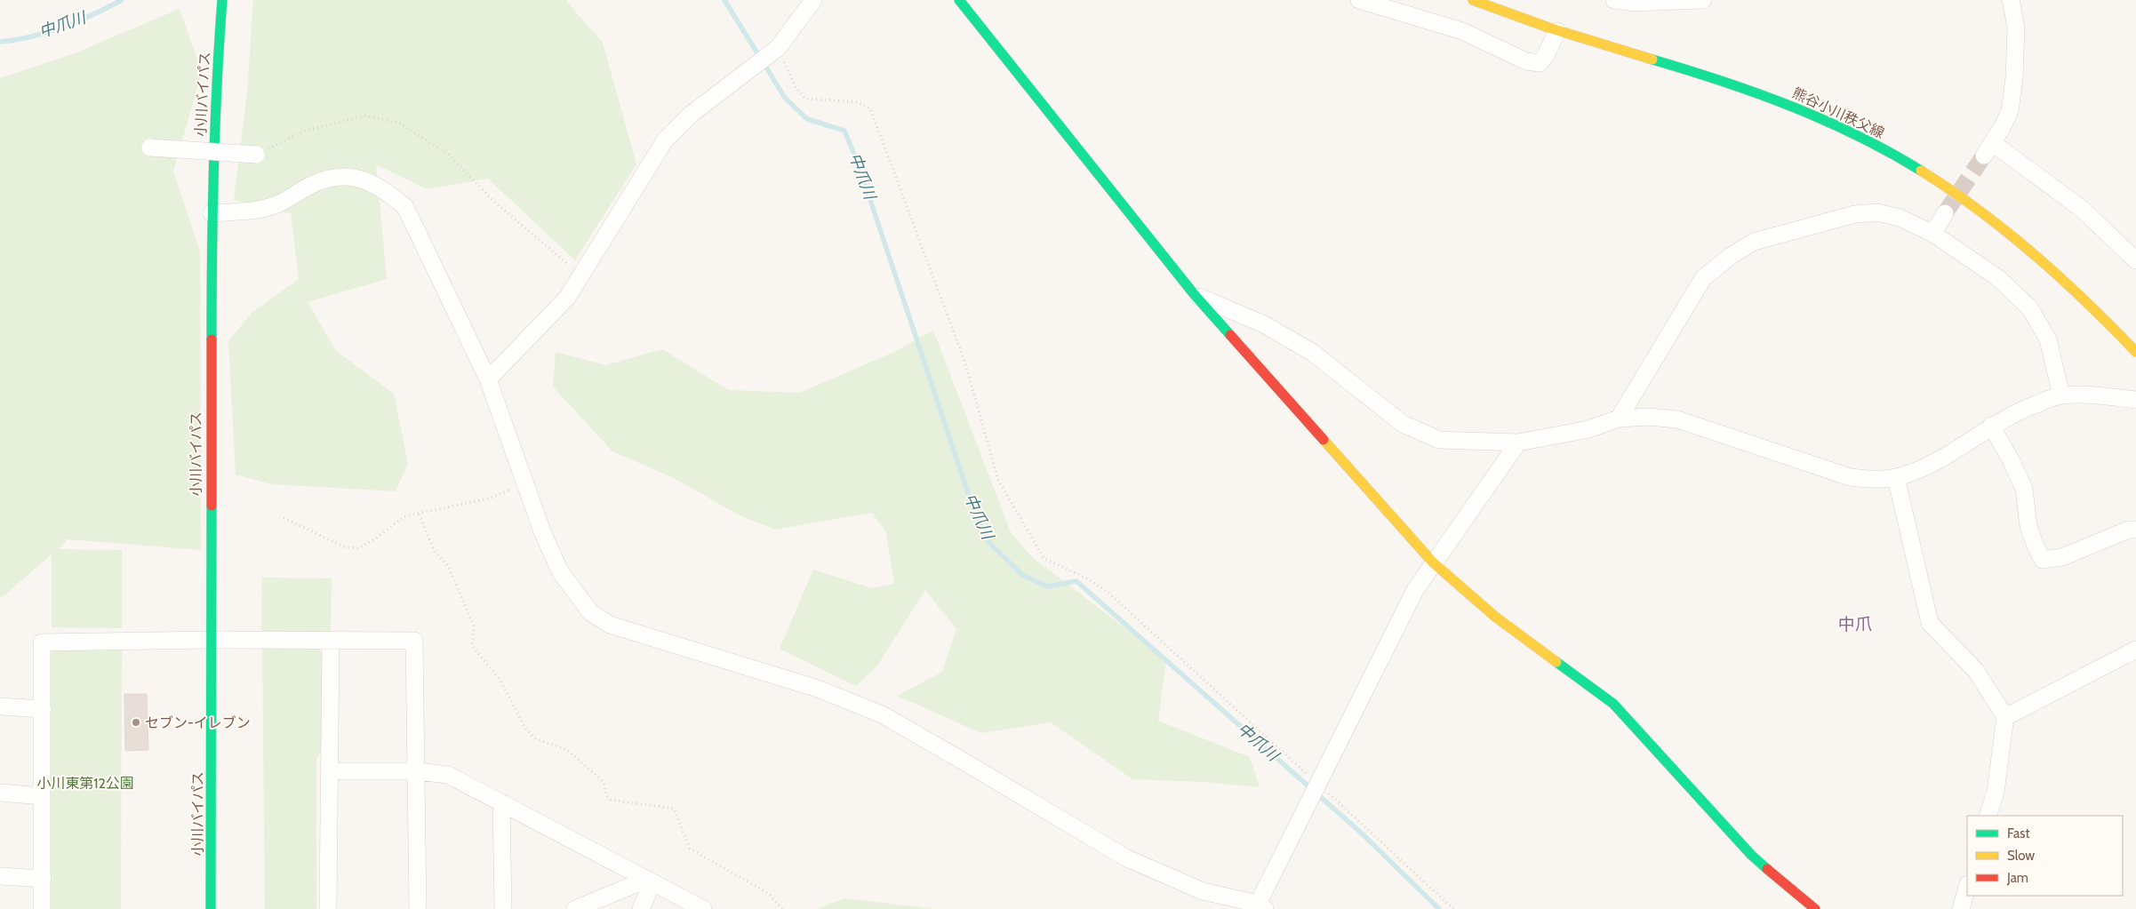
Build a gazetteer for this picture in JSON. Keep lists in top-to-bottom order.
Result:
{
  "streets": {
    "main road": ["小川バイパス", "熊谷小川秩父線"]
  },
  "districts": ["中爪"],
  "water": ["中爪川"],
  "parks": ["小川東第12公園"],
  "places": ["セブン-イレブン"],
  "legend": ["Fast", "Slow", "Jam"]
}
